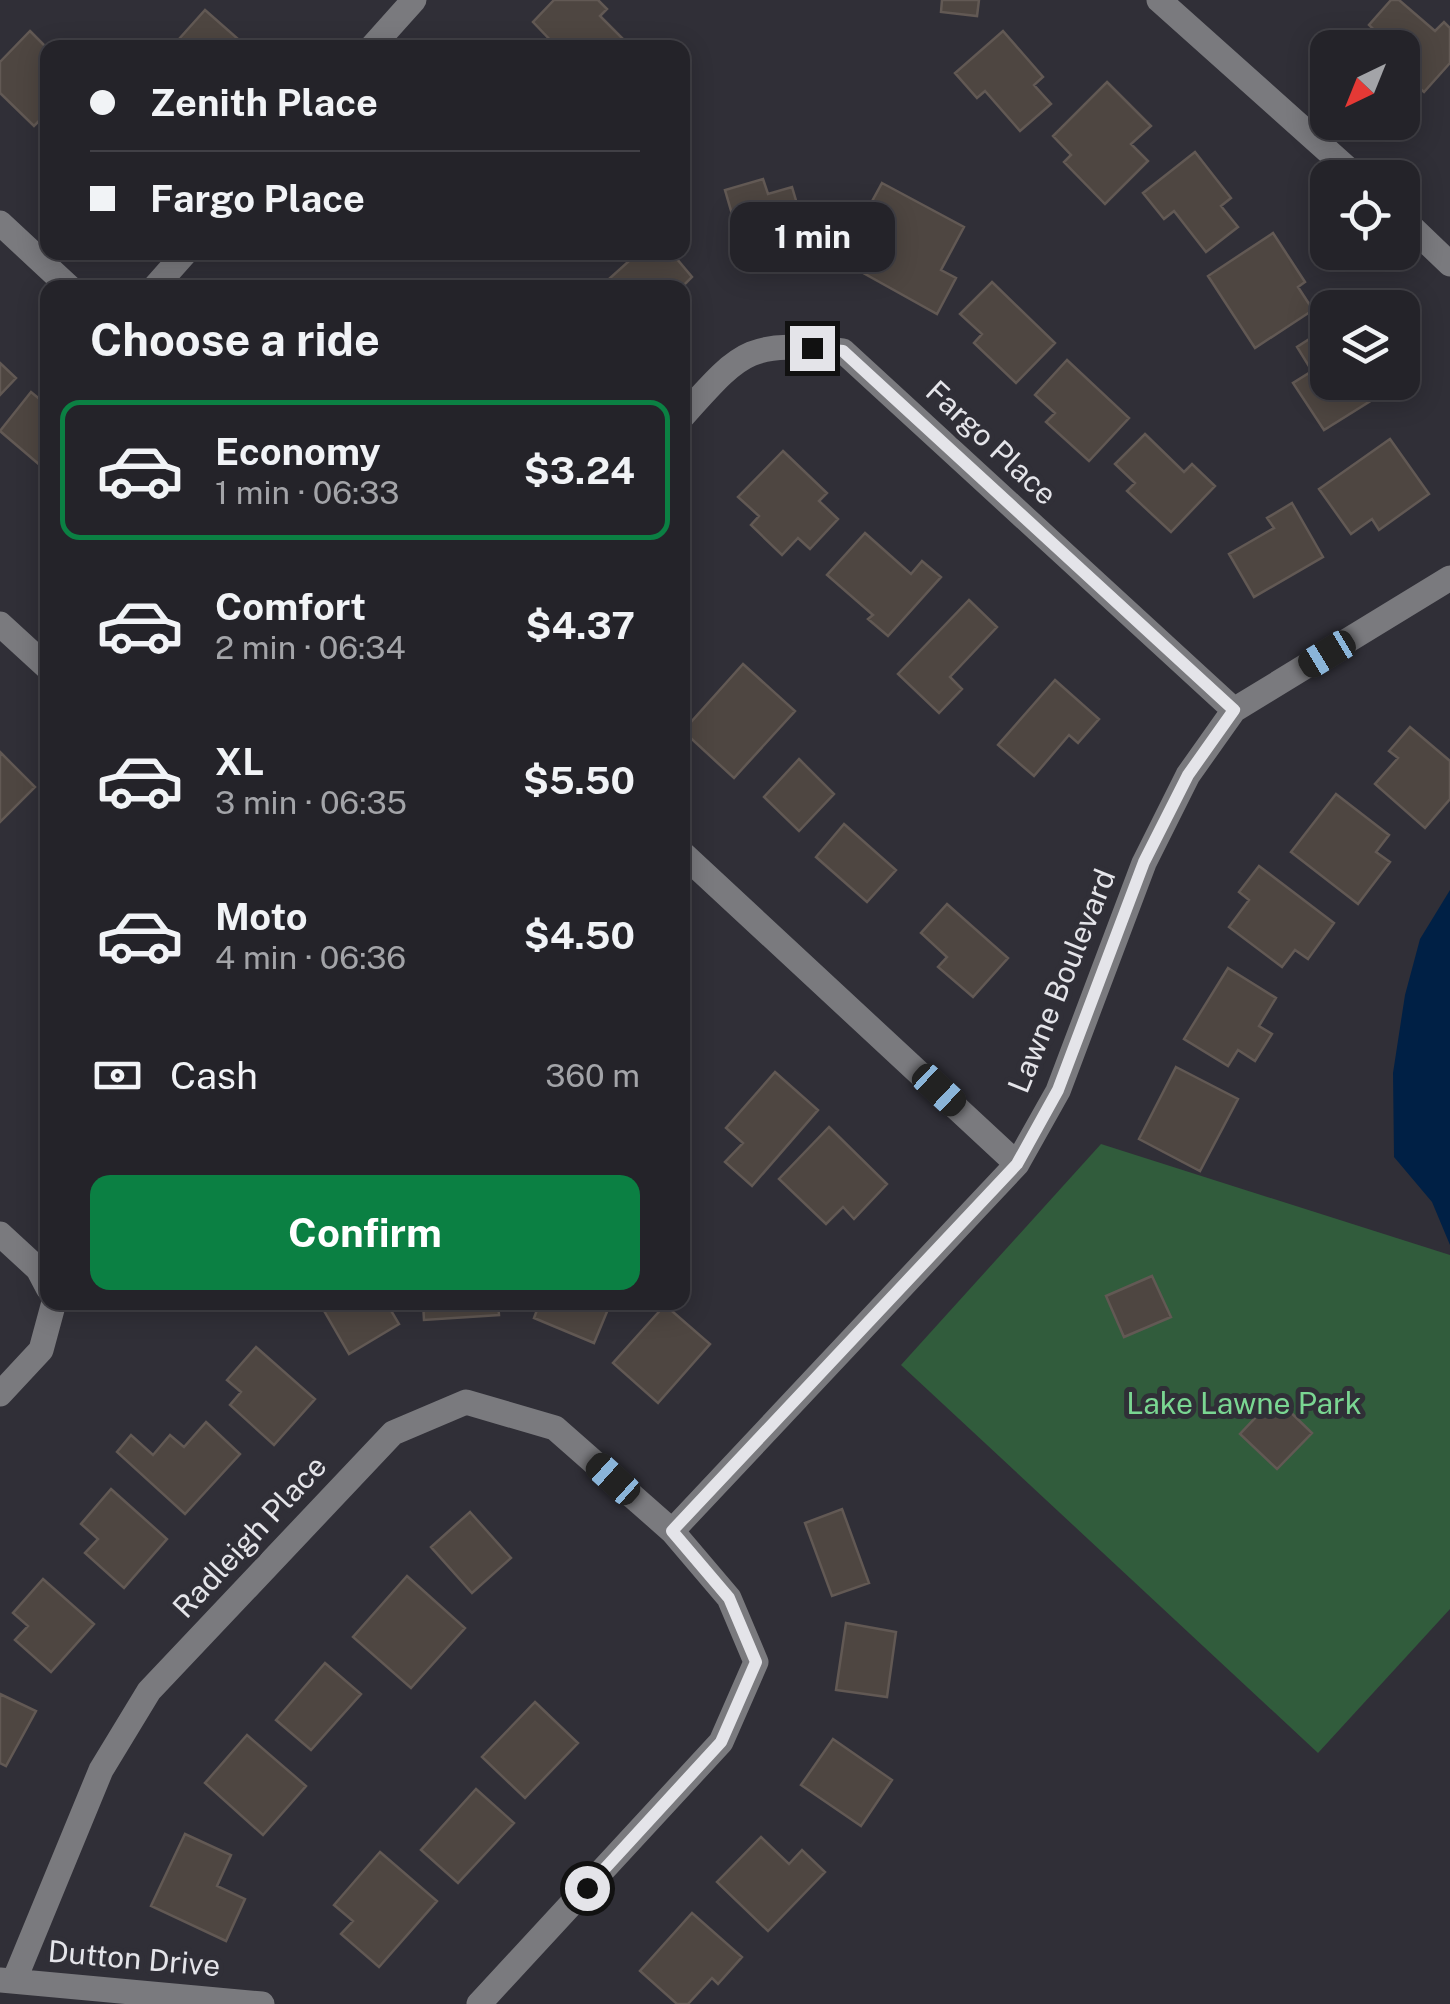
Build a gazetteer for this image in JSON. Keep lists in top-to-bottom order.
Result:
{
  "streets": {
    "street": [
      "Fargo Place",
      "Lawne Boulevard",
      "Radleigh Place",
      "Dutton Drive"
    ]
  },
  "crossings": [
    ["Fargo Place", "Lawne Boulevard"],
    ["Lawne Boulevard", "Radleigh Place"],
    ["Radleigh Place", "Dutton Drive"]
  ],
  "parks": ["Lake Lawne Park"],
  "north": "bottom left",
  "page": {
    "banner": ["Zenith Place", "Fargo Place"],
    "bubble": "1 min",
    "heading": "Choose a ride",
    "list": [
      {
        "name": "Economy",
        "note": "1 min · 06:33",
        "value": "$3.24"
      },
      {
        "name": "Comfort",
        "note": "2 min · 06:34",
        "value": "$4.37"
      },
      {
        "name": "XL",
        "note": "3 min · 06:35",
        "value": "$5.50"
      },
      {
        "name": "Moto",
        "note": "4 min · 06:36",
        "value": "$4.50"
      }
    ],
    "pay": ["Cash", "360 m"],
    "buttons": "Confirm"
  }
}
